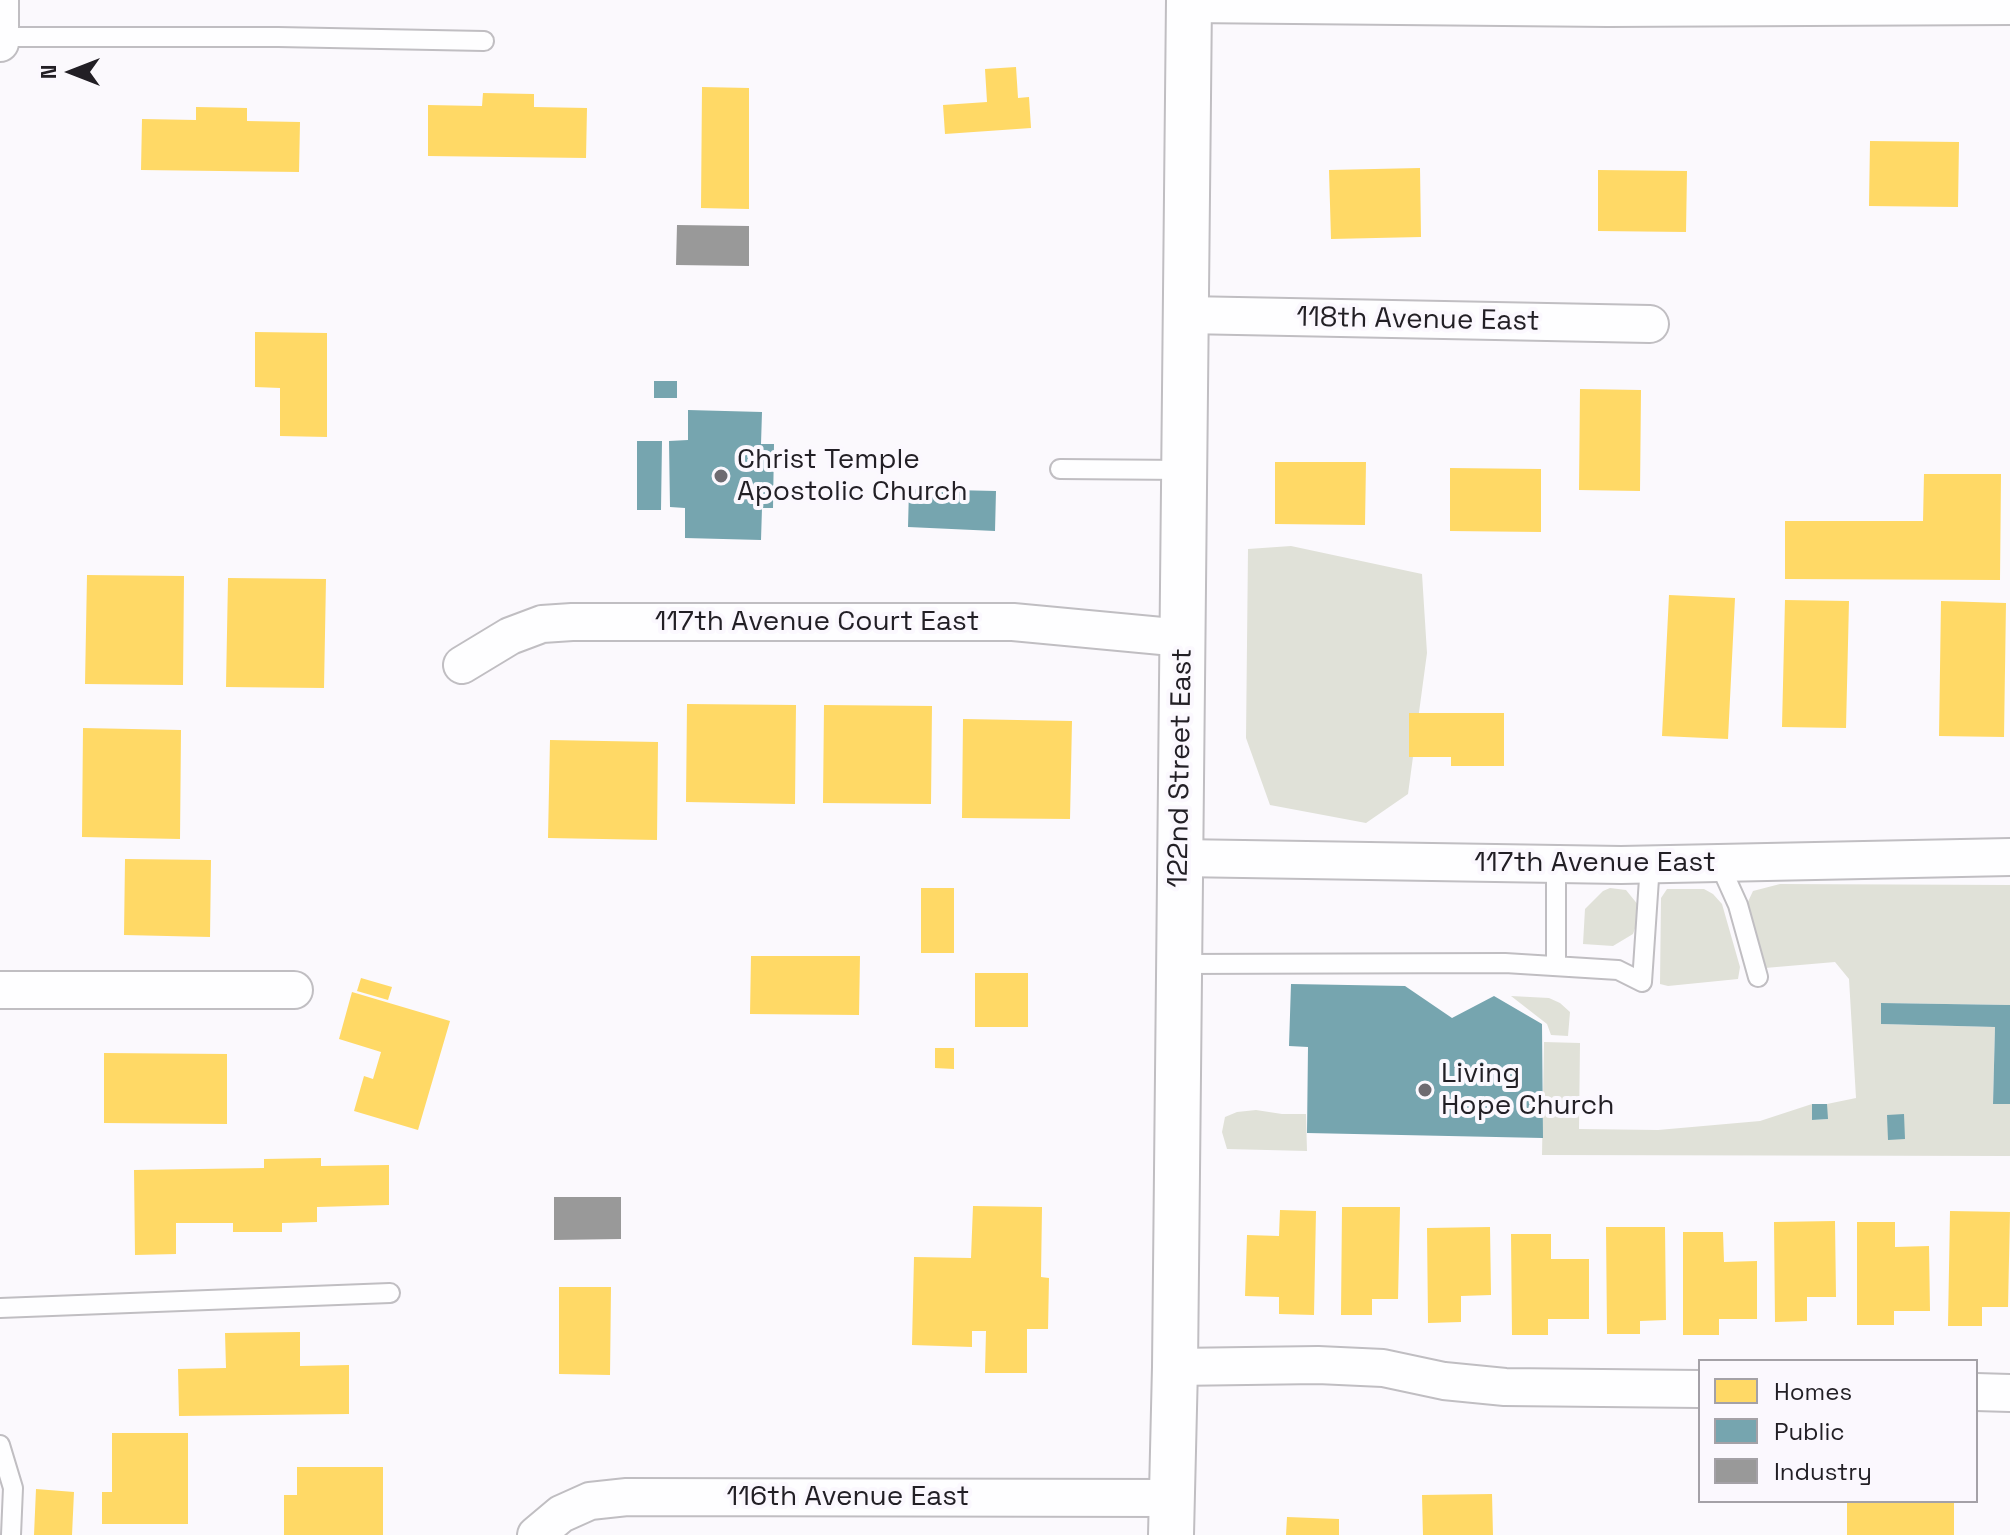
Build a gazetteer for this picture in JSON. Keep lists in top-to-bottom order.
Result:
{
  "streets": {
    "street": [
      "118th Avenue East",
      "117th Avenue Court East",
      "122nd Street East",
      "117th Avenue East",
      "116th Avenue East"
    ]
  },
  "crossings": [
    ["118th Avenue East", "122nd Street East"],
    ["117th Avenue Court East", "122nd Street East"],
    ["122nd Street East", "117th Avenue East"],
    ["122nd Street East", "116th Avenue East"]
  ],
  "places": ["Christ Temple Apostolic Church", "Living Hope Church"],
  "legend": ["Homes", "Public", "Industry"],
  "north": "left"
}
